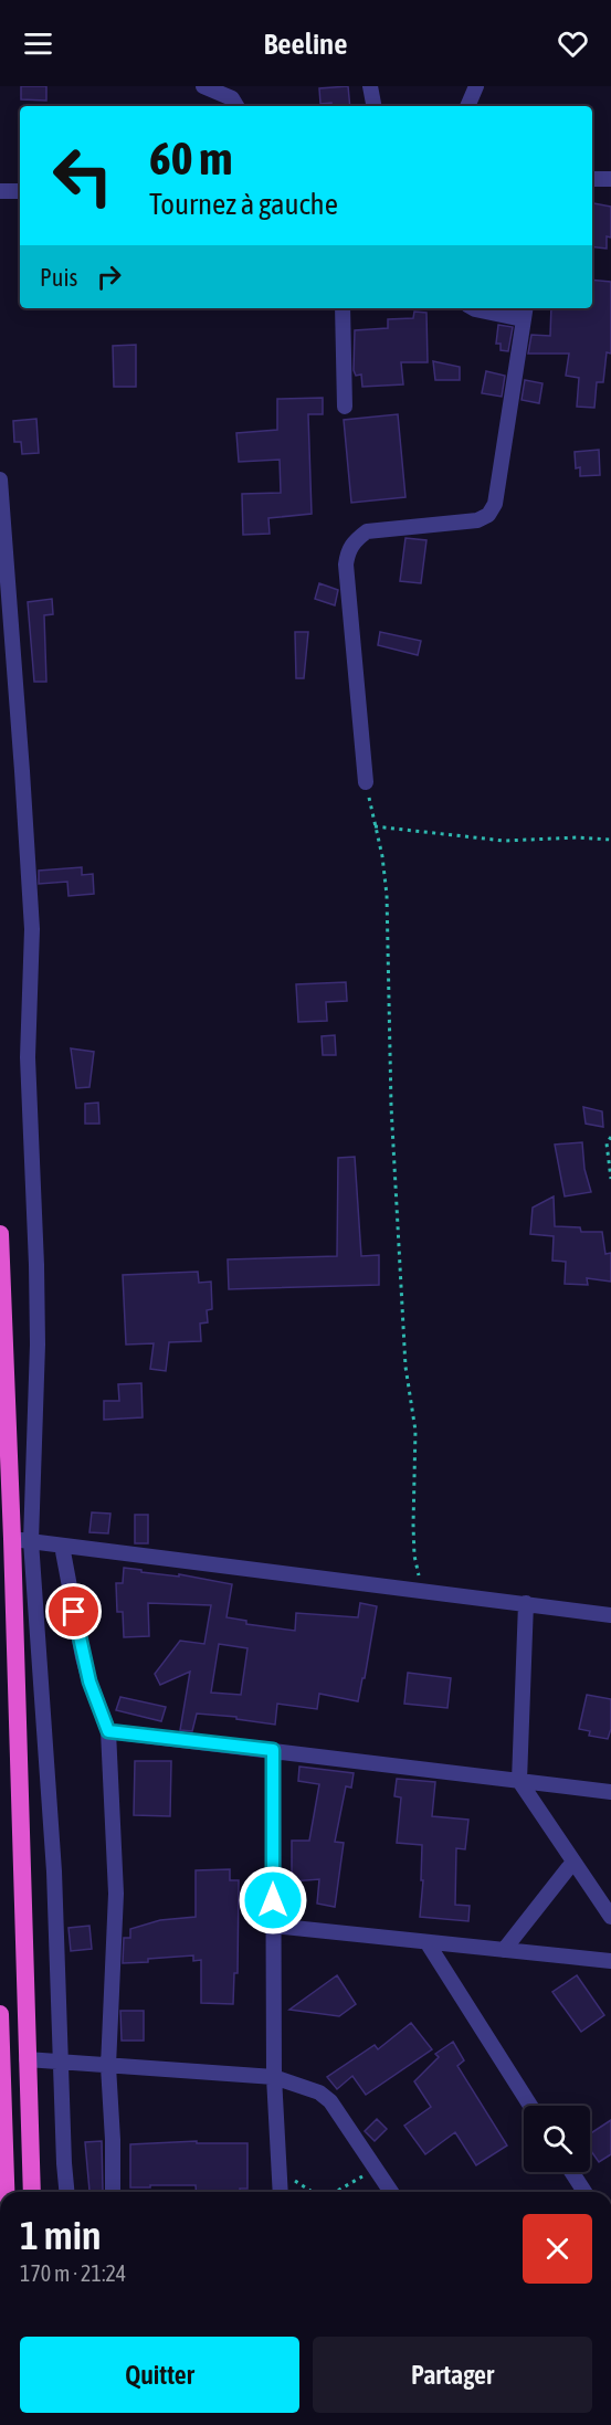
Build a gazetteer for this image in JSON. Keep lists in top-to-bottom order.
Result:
{
  "page": {
    "header": "Beeline",
    "turn": ["60 m", "Tournez à gauche"],
    "then": "Puis",
    "heading": ["1 min", "170 m · 21:24"],
    "buttons": ["Quitter", "Partager"]
  }
}
